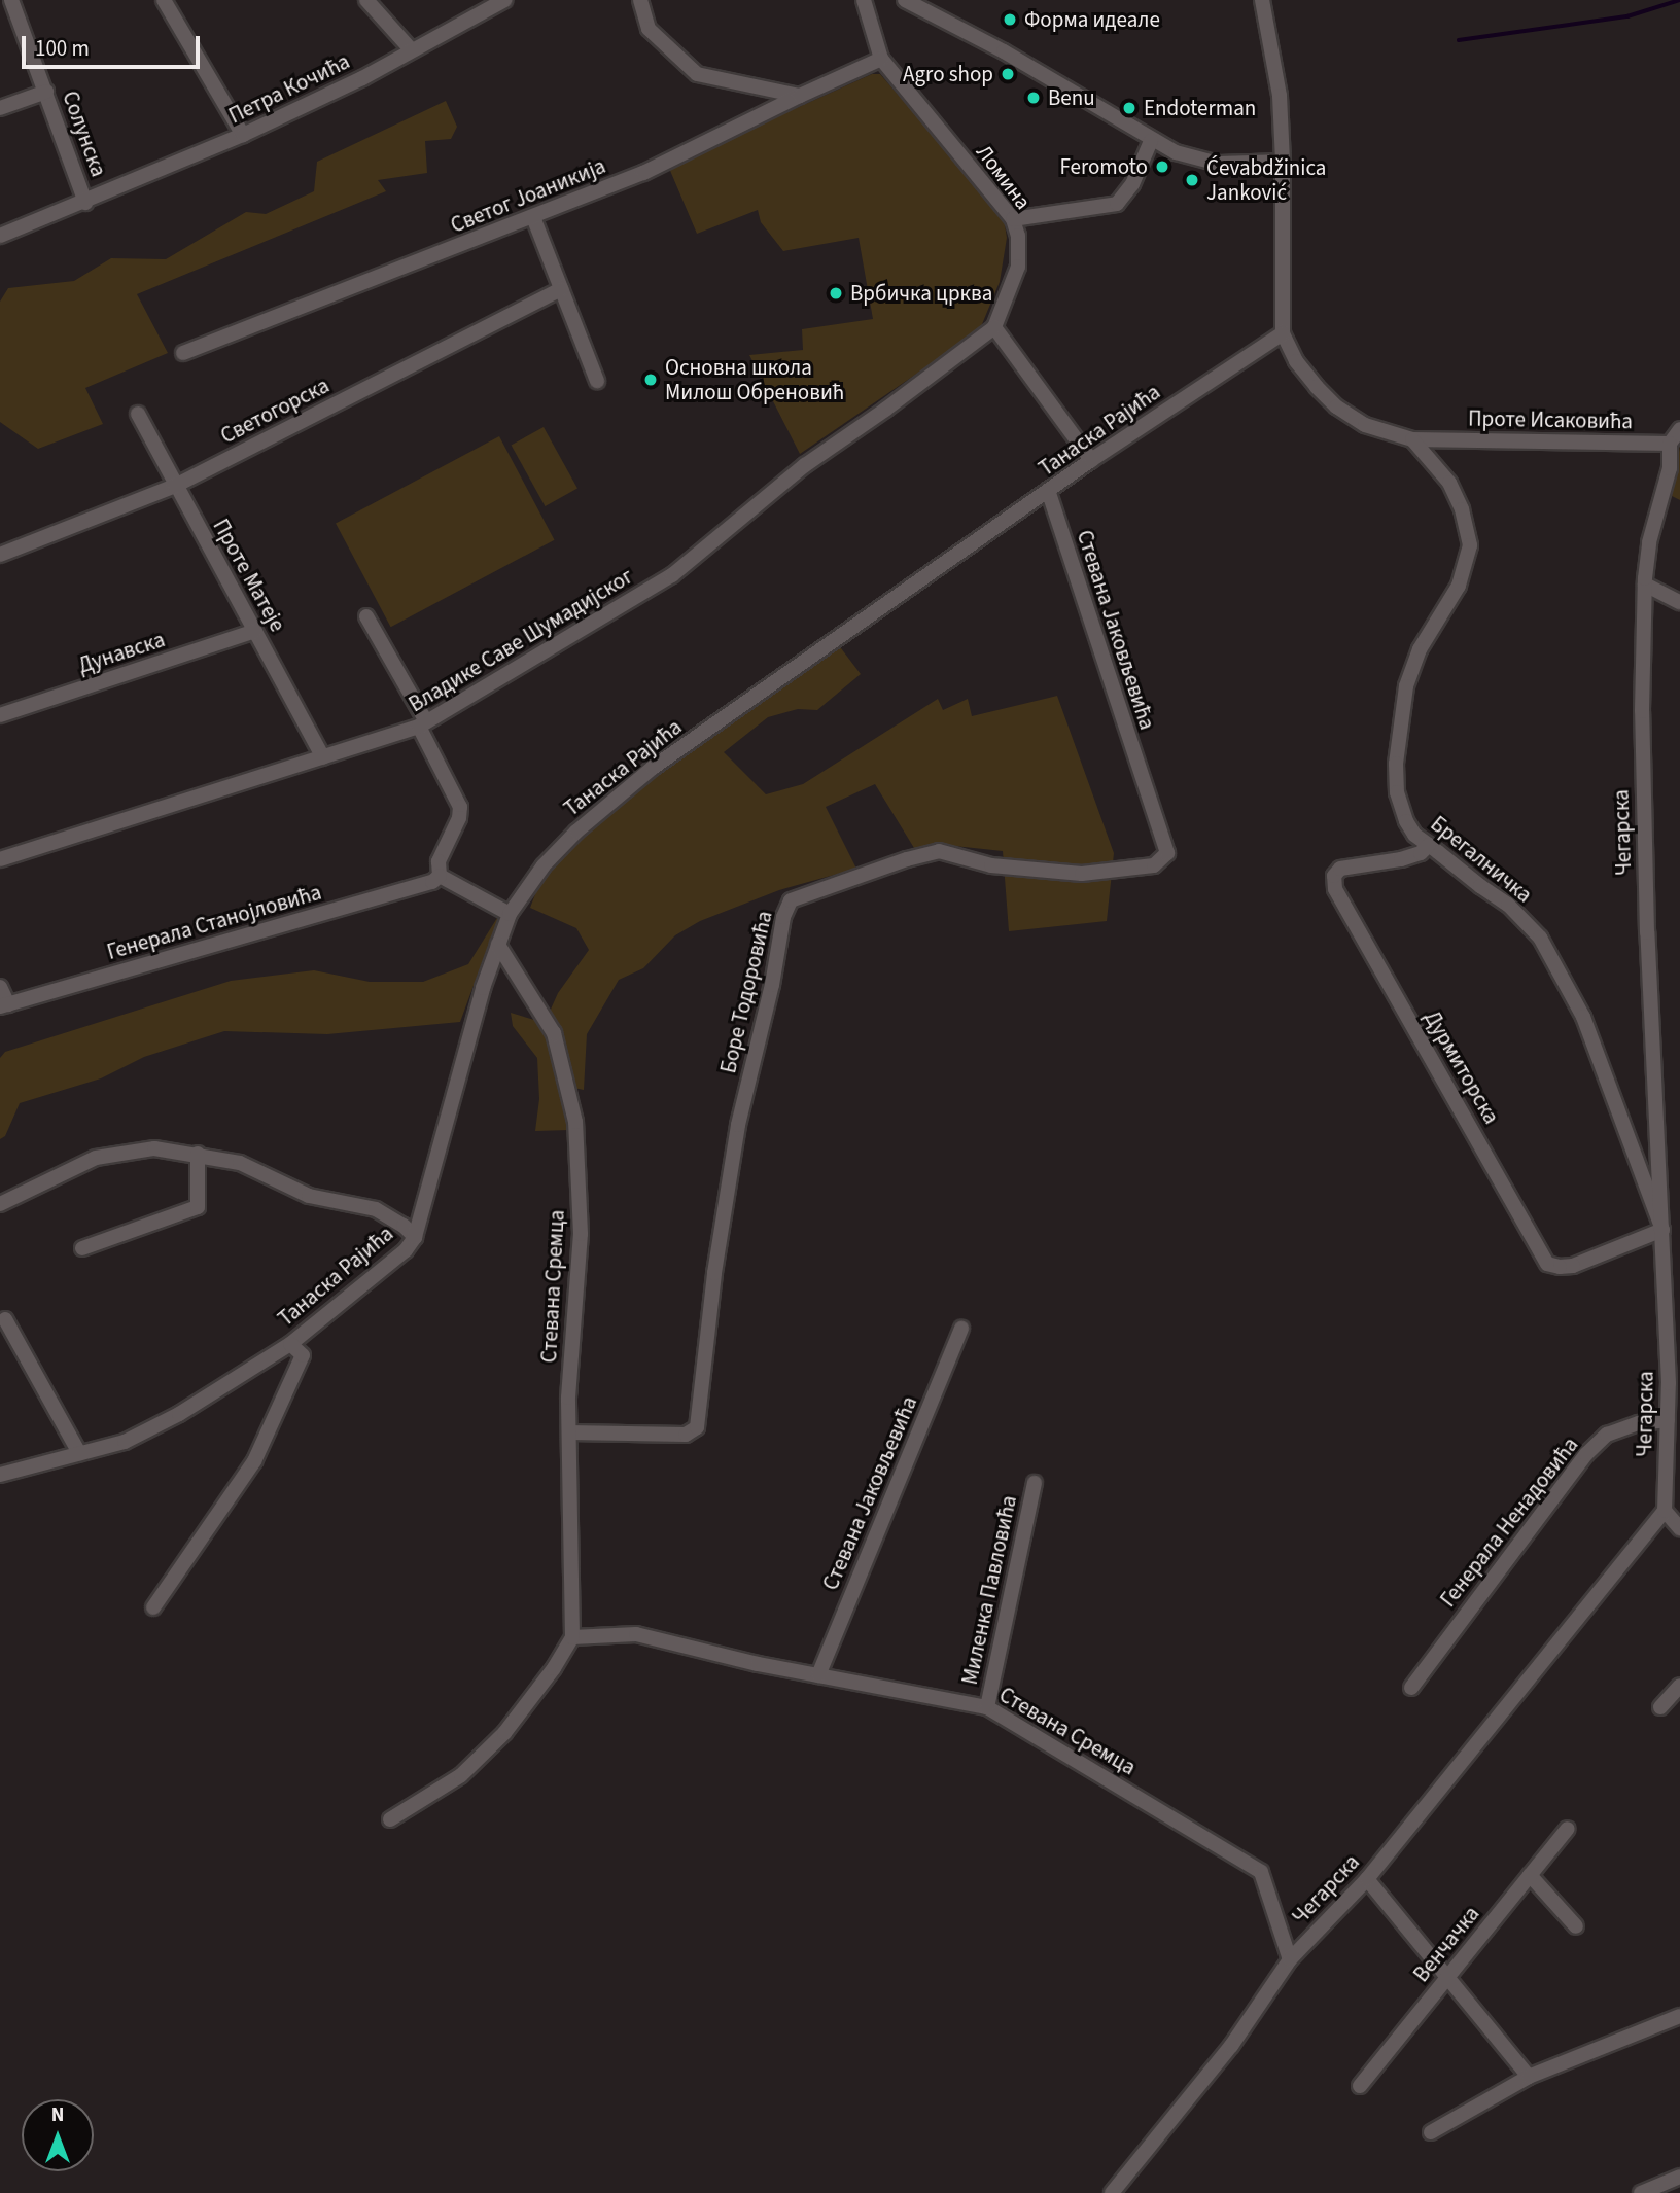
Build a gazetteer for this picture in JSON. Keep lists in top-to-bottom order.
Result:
{
  "streets": {
    "street": [
      "Петра Кочића",
      "Солунска",
      "Ломина",
      "Светог Јоаникија",
      "Светогорска",
      "Проте Исаковића",
      "Танаска Рајића",
      "Проте Матеје",
      "Стевана Јаковљевића",
      "Владике Саве Шумадијског",
      "Дунавска",
      "Чегарска",
      "Брегалничка",
      "Генерала Станојловића",
      "Боре Тодоровића",
      "Дурмиторска",
      "Стевана Сремца",
      "Генерала Ненадовића",
      "Миленка Павловића",
      "Венчачка"
    ]
  },
  "crossings": [
    ["Петра Кочића", "Солунска"],
    ["Ломина", "Светог Јоаникија"],
    ["Ломина", "Владике Саве Шумадијског"],
    ["Светогорска", "Проте Матеје"],
    ["Проте Исаковића", "Танаска Рајића"],
    ["Проте Исаковића", "Чегарска"],
    ["Проте Исаковића", "Брегалничка"],
    ["Танаска Рајића", "Стевана Јаковљевића"],
    ["Танаска Рајића", "Стевана Сремца"],
    ["Проте Матеје", "Владике Саве Шумадијског"],
    ["Проте Матеје", "Дунавска"],
    ["Стевана Јаковљевића", "Боре Тодоровића"],
    ["Стевана Јаковљевића", "Стевана Сремца"],
    ["Чегарска", "Брегалничка"],
    ["Чегарска", "Дурмиторска"],
    ["Чегарска", "Стевана Сремца"],
    ["Чегарска", "Генерала Ненадовића"],
    ["Брегалничка", "Дурмиторска"],
    ["Боре Тодоровића", "Стевана Сремца"],
    ["Стевана Сремца", "Миленка Павловића"]
  ],
  "places": [
    "Форма идеале",
    "Agro shop",
    "Benu",
    "Endoterman",
    "Feromoto",
    "Ćevabdžinica Janković",
    "Врбичка црква",
    "Основна школа Милош Обреновић"
  ],
  "scale_bar": "100 m",
  "north": "top"
}
